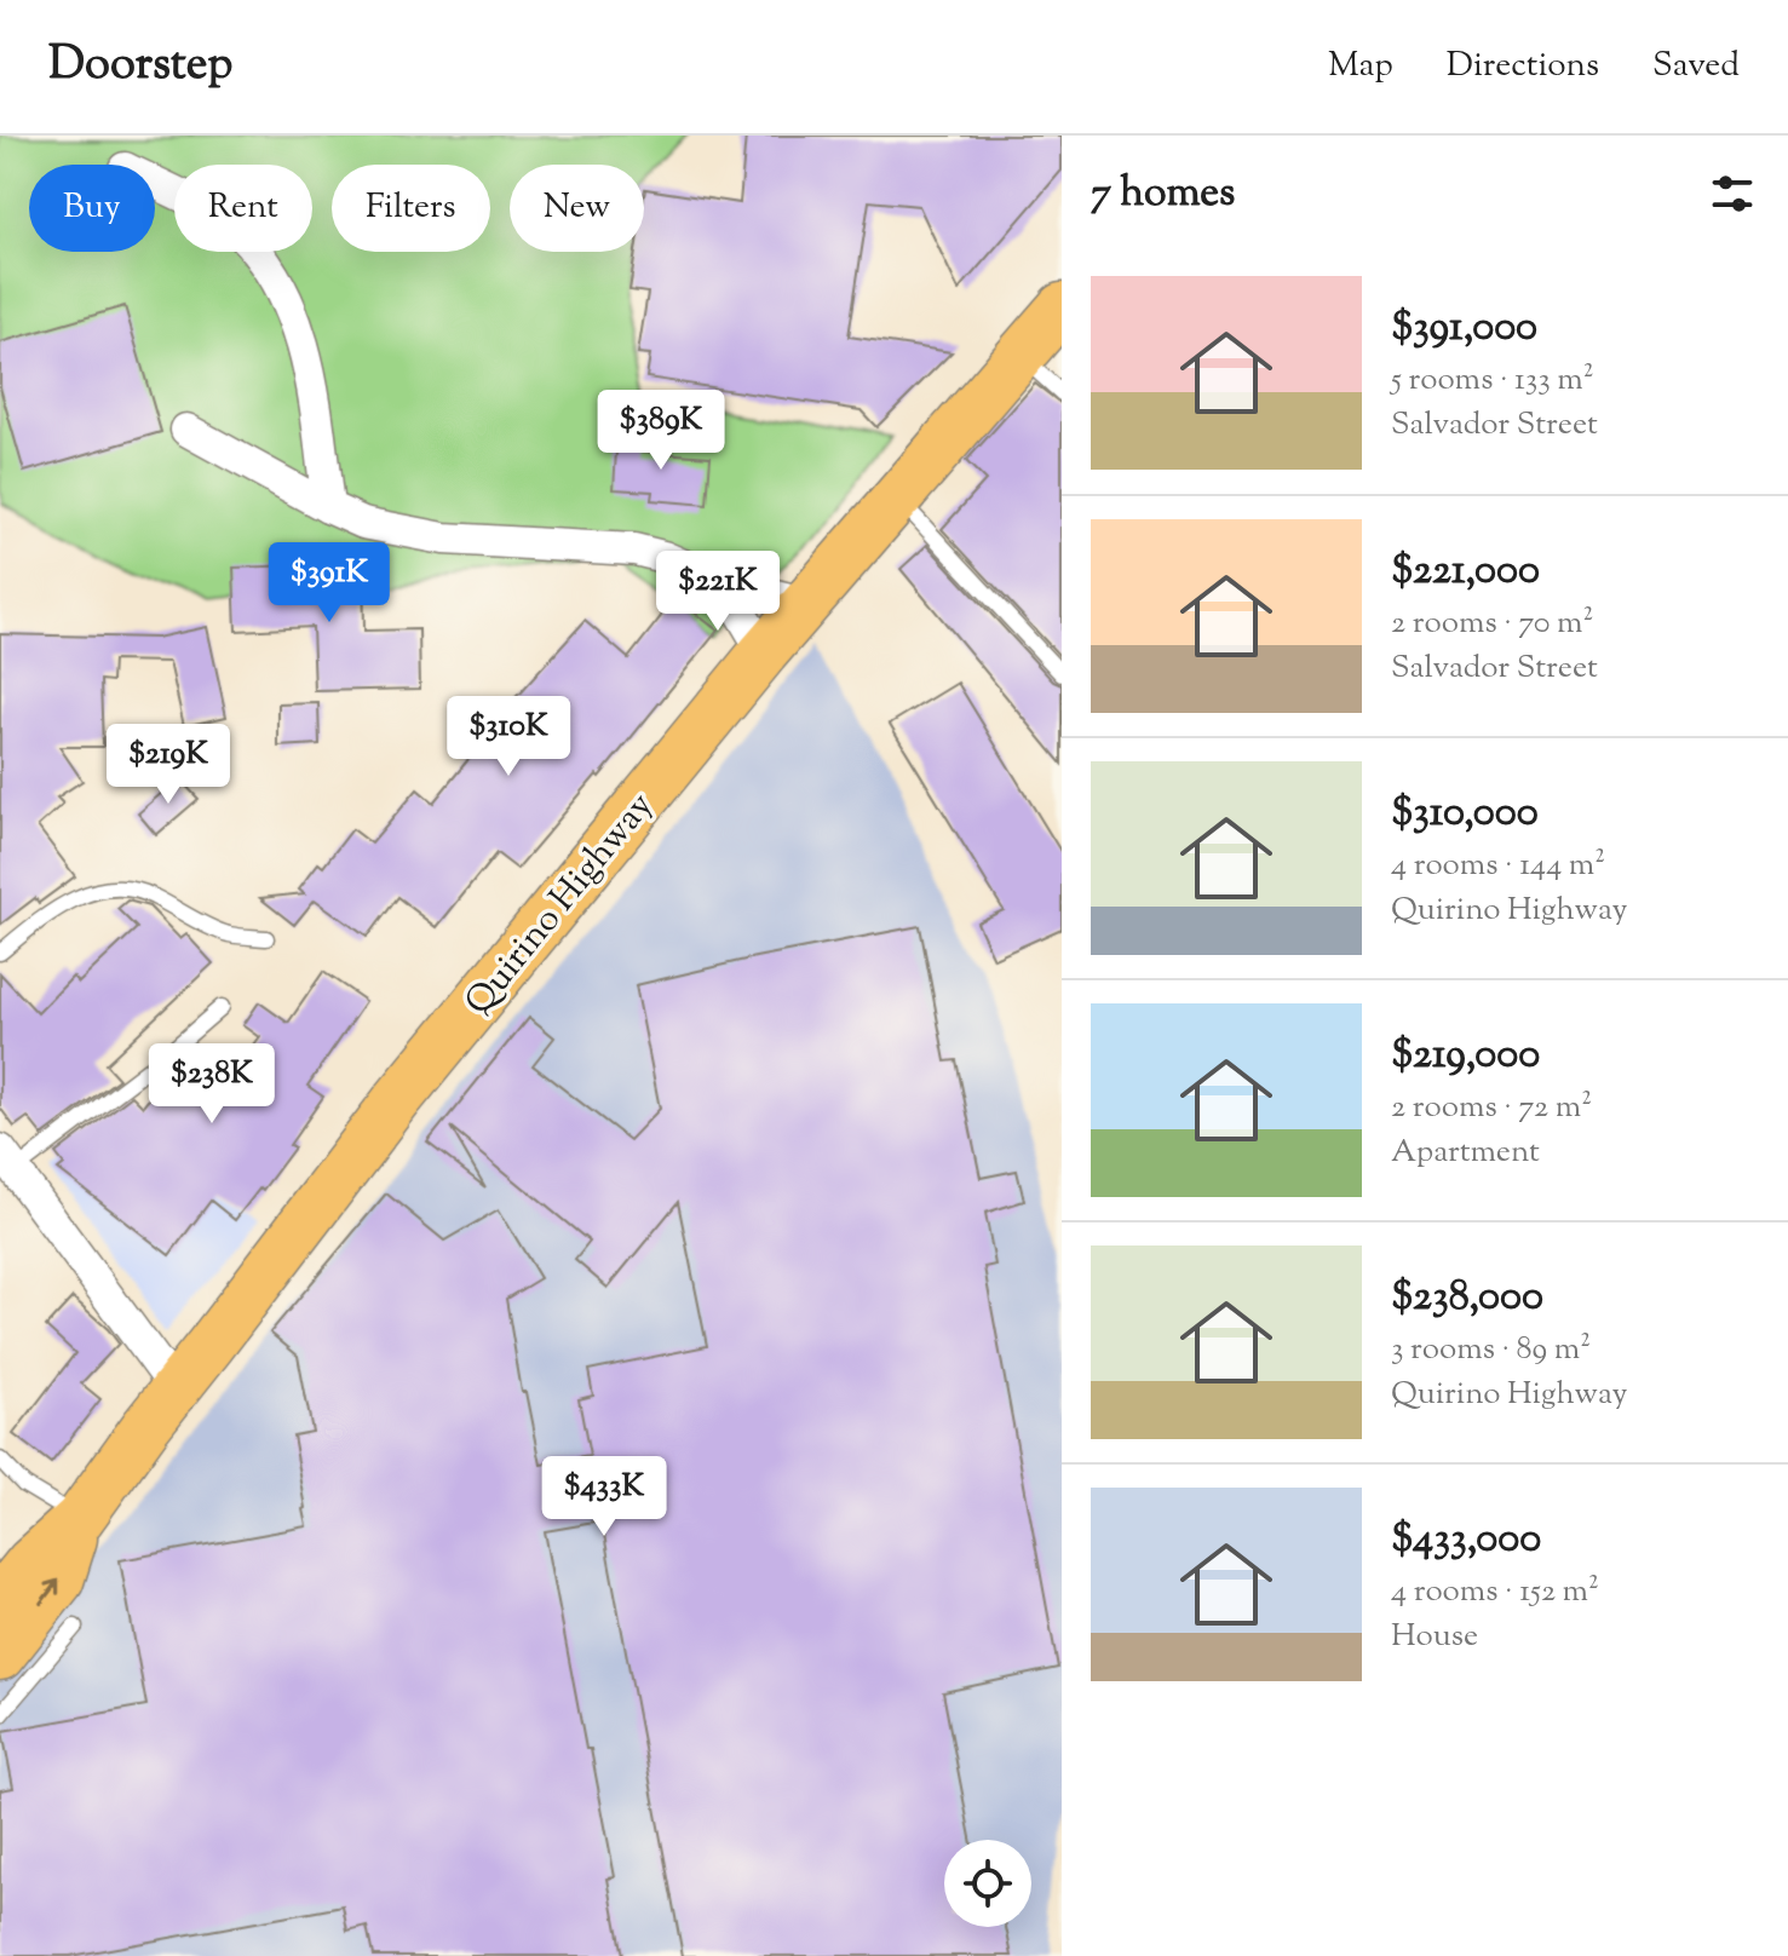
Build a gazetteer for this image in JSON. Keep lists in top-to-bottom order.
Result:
{
  "streets": {
    "main road": ["Quirino Highway"]
  },
  "page": {
    "header": "Doorstep",
    "nav": ["Map", "Directions", "Saved"],
    "heading": "7 homes",
    "chip": [
      "Buy",
      "Rent",
      "Filters",
      "New"
    ],
    "list": [
      {
        "name": "$391,000",
        "note": "5 rooms · 133 m² · Salvador Street"
      },
      {
        "name": "$221,000",
        "note": "2 rooms · 70 m² · Salvador Street"
      },
      {
        "name": "$310,000",
        "note": "4 rooms · 144 m² · Quirino Highway"
      },
      {
        "name": "$219,000",
        "note": "2 rooms · 72 m² · Apartment"
      },
      {
        "name": "$238,000",
        "note": "3 rooms · 89 m² · Quirino Highway"
      },
      {
        "name": "$433,000",
        "note": "4 rooms · 152 m² · House"
      }
    ],
    "price": [
      "$389K",
      "$391K",
      "$221K",
      "$310K",
      "$219K",
      "$238K",
      "$433K"
    ]
  }
}
